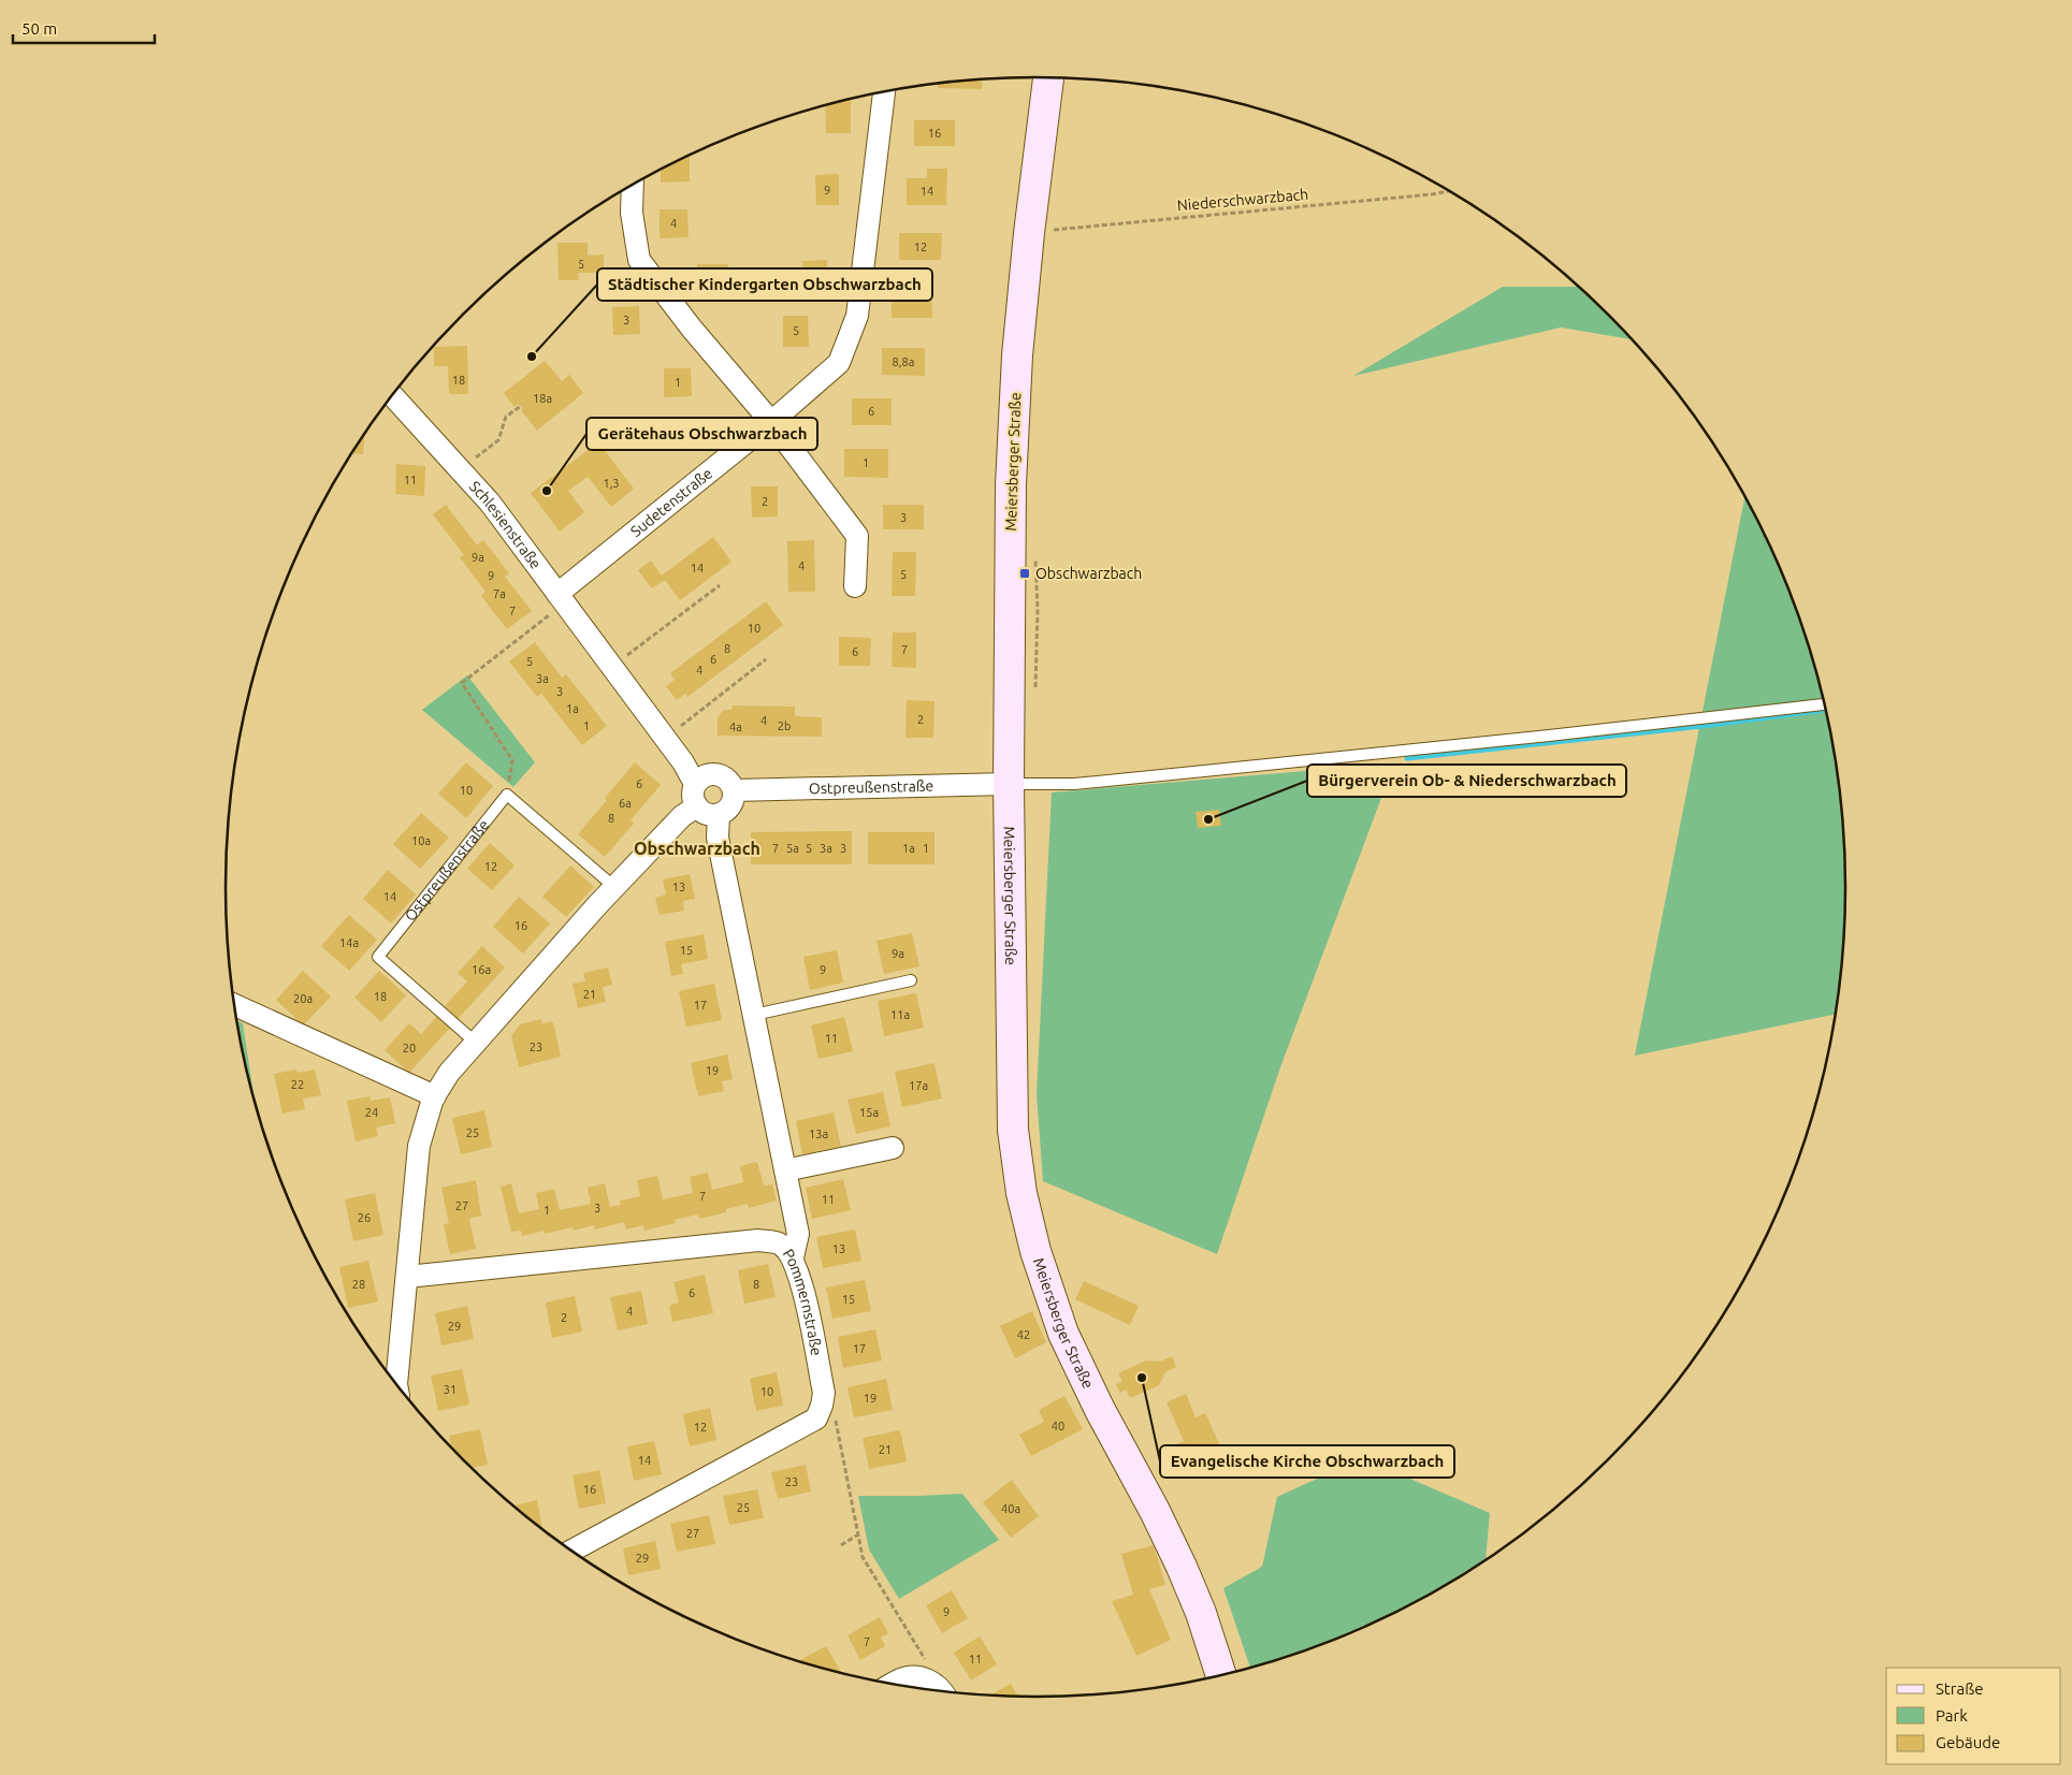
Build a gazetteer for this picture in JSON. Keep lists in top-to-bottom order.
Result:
{
  "streets": {
    "main road": ["Meiersberger Straße"],
    "street": [
      "Sudetenstraße",
      "Schlesienstraße",
      "Ostpreußenstraße",
      "Pommernstraße"
    ],
    "path": ["Niederschwarzbach"]
  },
  "crossings": [
    ["Meiersberger Straße", "Ostpreußenstraße"],
    ["Sudetenstraße", "Schlesienstraße"],
    ["Schlesienstraße", "Ostpreußenstraße"]
  ],
  "districts": ["Obschwarzbach"],
  "places": {
    "other": [
      "Städtischer Kindergarten Obschwarzbach",
      "Gerätehaus Obschwarzbach",
      "Bürgerverein Ob- & Niederschwarzbach",
      "Evangelische Kirche Obschwarzbach"
    ],
    "transit": ["Obschwarzbach"]
  },
  "house_numbers": [
    "16",
    "9",
    "14",
    "4",
    "12",
    "5",
    "3",
    "5",
    "8,8a",
    "18",
    "1",
    "18a",
    "6",
    "1",
    "11",
    "1,3",
    "2",
    "3",
    "9a",
    "4",
    "14",
    "5",
    "9",
    "7a",
    "7",
    "10",
    "8",
    "7",
    "6",
    "6",
    "5",
    "4",
    "3a",
    "3",
    "1a",
    "2",
    "4",
    "1",
    "2b",
    "4a",
    "6",
    "10",
    "6a",
    "8",
    "10a",
    "7",
    "5a",
    "5",
    "3a",
    "3",
    "1a",
    "1",
    "12",
    "13",
    "14",
    "16",
    "14a",
    "15",
    "9a",
    "16a",
    "9",
    "21",
    "18",
    "20a",
    "17",
    "11a",
    "11",
    "23",
    "20",
    "19",
    "22",
    "17a",
    "24",
    "15a",
    "25",
    "13a",
    "7",
    "11",
    "27",
    "3",
    "1",
    "26",
    "13",
    "28",
    "8",
    "6",
    "15",
    "4",
    "2",
    "29",
    "42",
    "17",
    "31",
    "10",
    "19",
    "40",
    "12",
    "21",
    "14",
    "23",
    "16",
    "25",
    "40a",
    "27",
    "29",
    "9",
    "7",
    "11"
  ],
  "legend": ["Straße", "Park", "Gebäude"],
  "scale_bar": "50 m"
}
